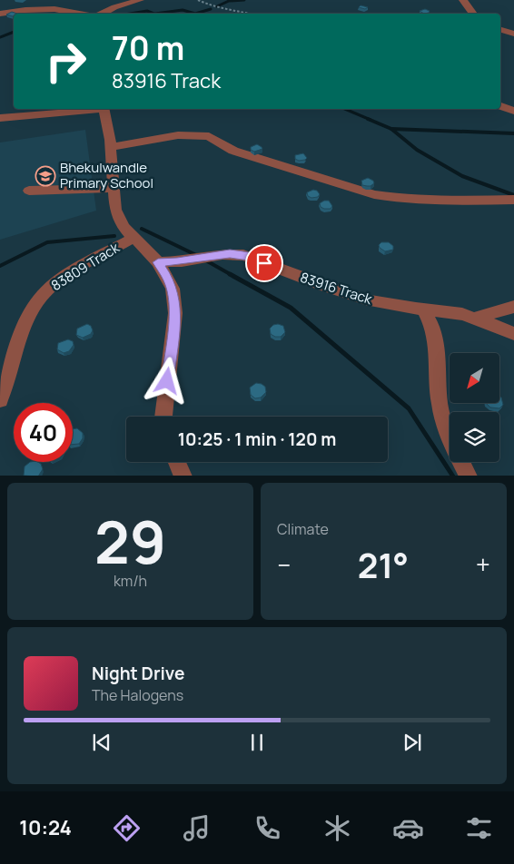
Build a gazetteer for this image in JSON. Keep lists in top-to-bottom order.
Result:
{
  "streets": {
    "street": ["83809 Track", "83916 Track"]
  },
  "places": {
    "school or university": ["Bhekulwandle Primary School"]
  },
  "north": "bottom left",
  "page": {
    "turn": ["70 m", "83916 Track"],
    "limit": "40",
    "trip": "10:25 · 1 min · 120 m",
    "tile": [
      ["29", "km/h"],
      "Climate"
    ],
    "heat": ["−", "21°", "+"],
    "song": ["Night Drive", "The Halogens"],
    "tabs": "10:24"
  }
}
